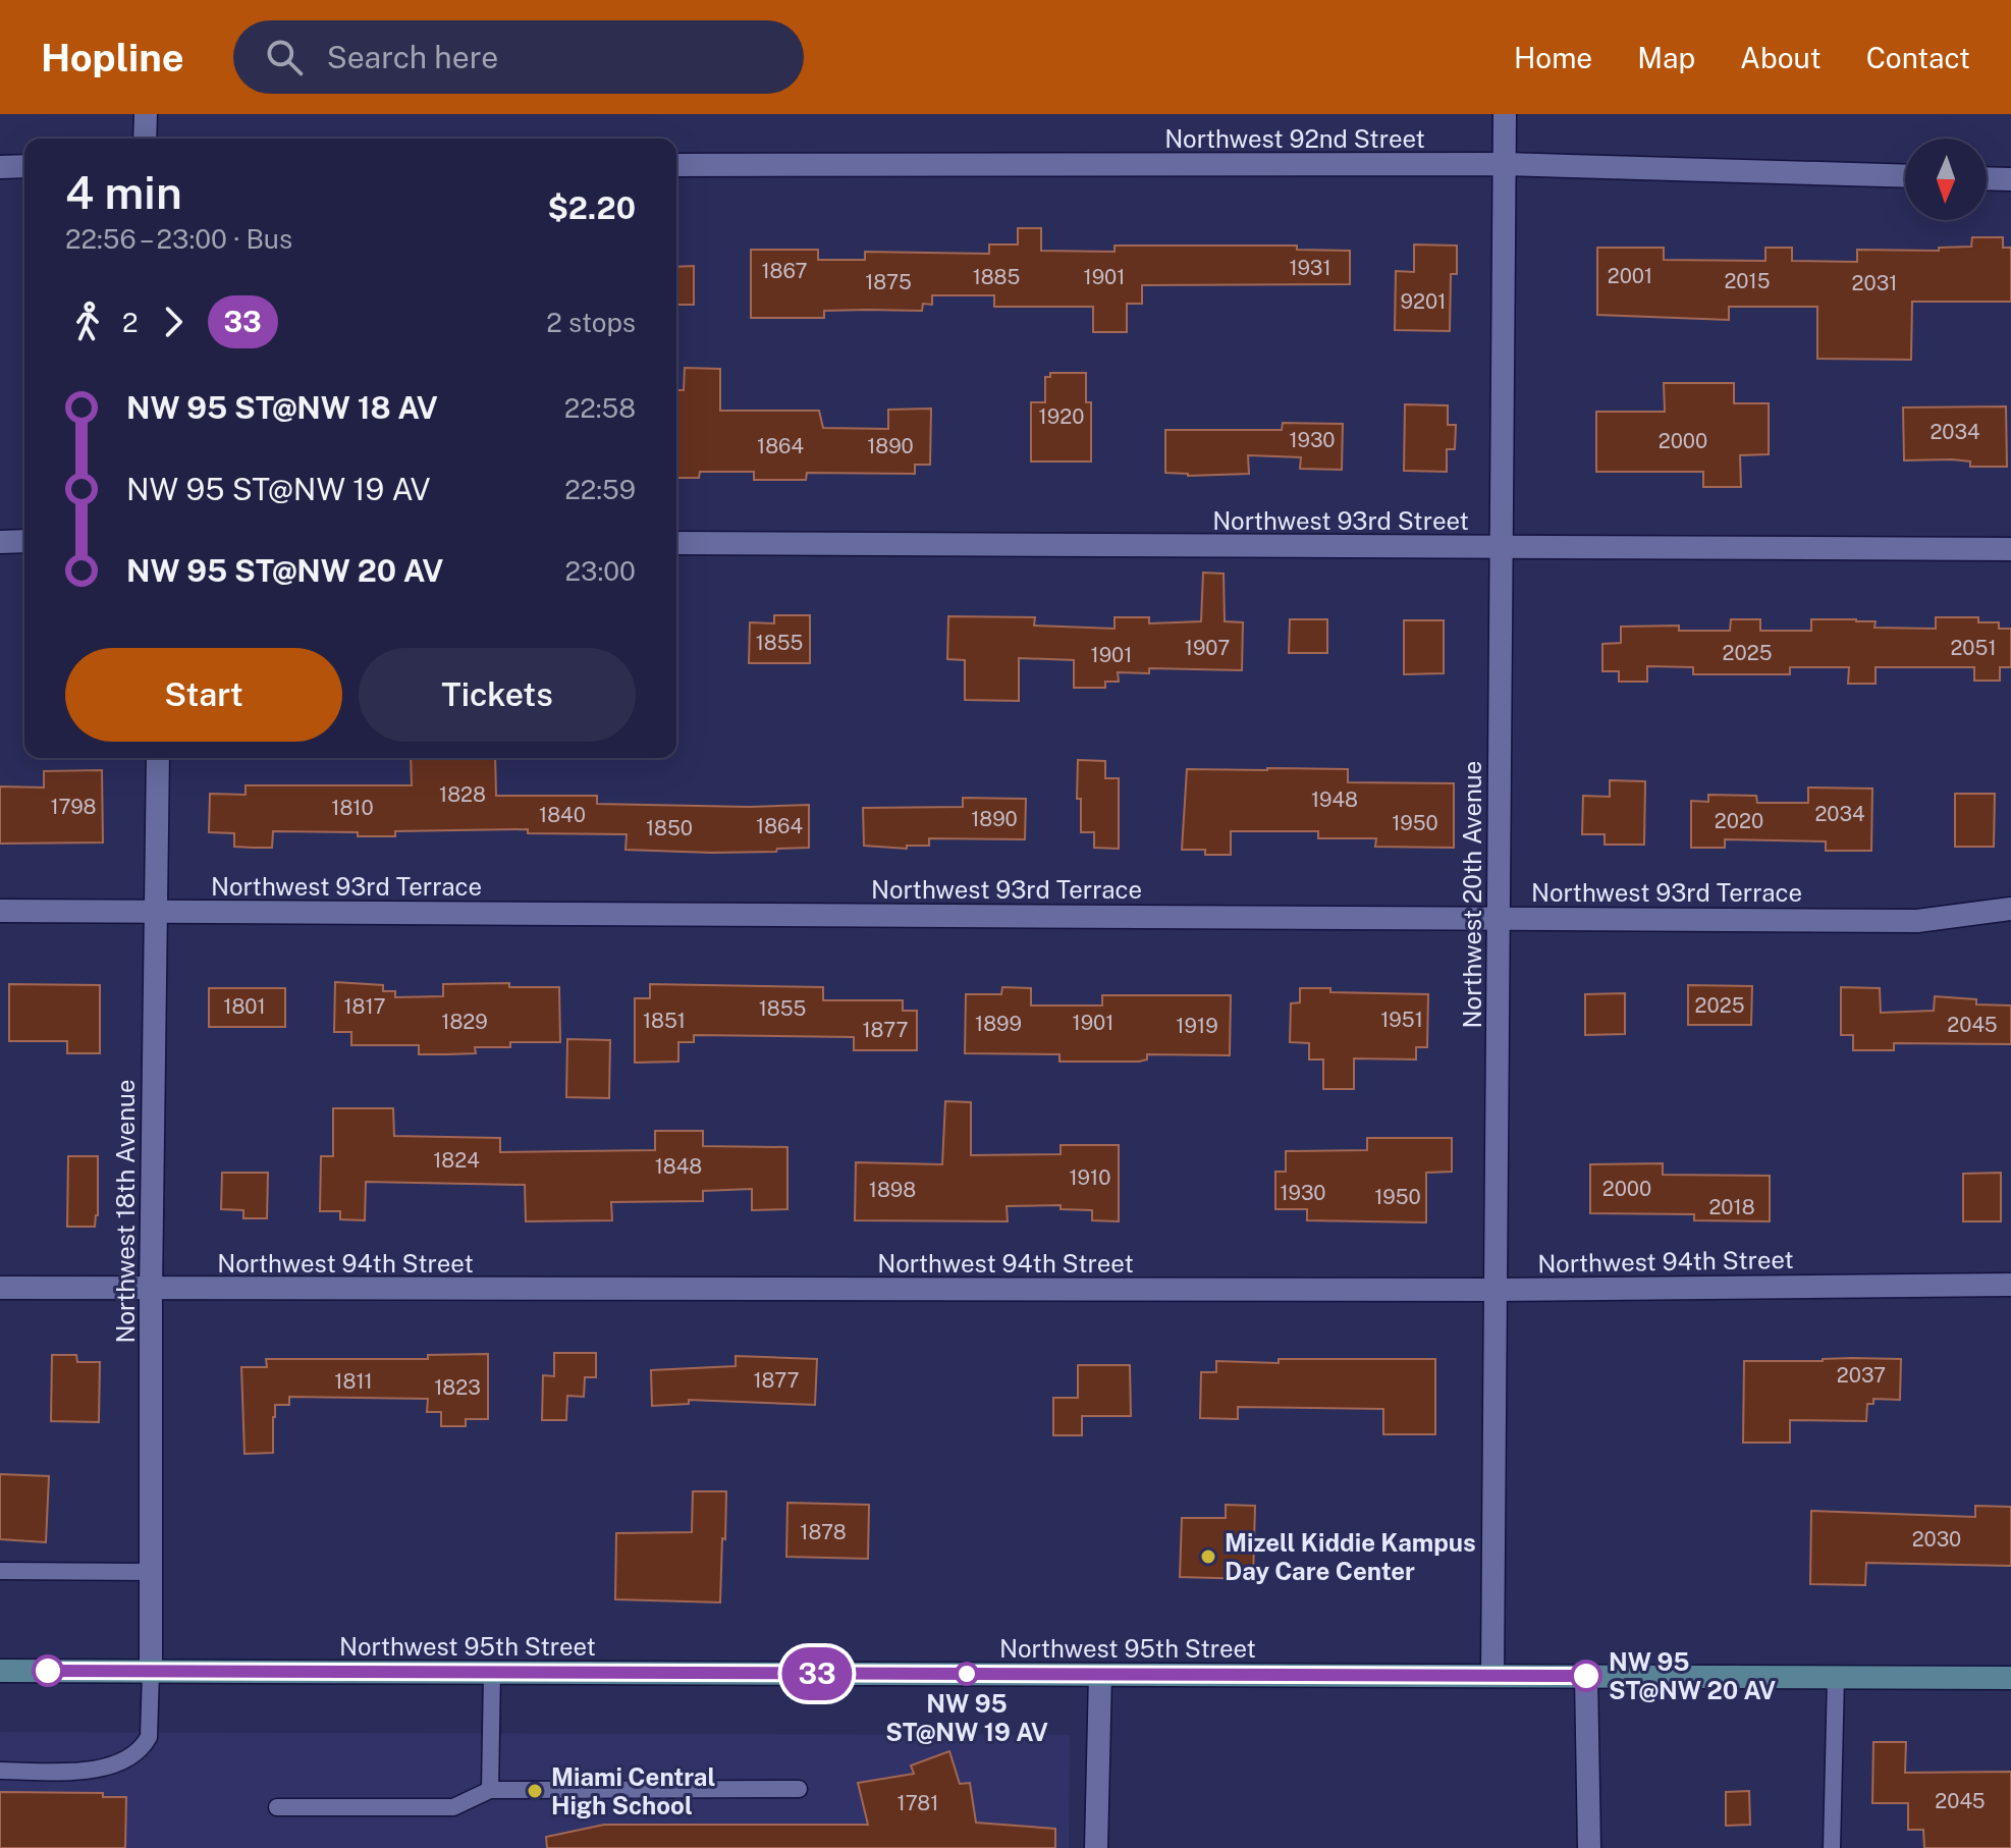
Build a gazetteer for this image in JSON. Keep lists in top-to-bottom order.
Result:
{
  "streets": {
    "main road": ["Northwest 95th Street"],
    "street": [
      "Northwest 92nd Street",
      "Northwest 93rd Street",
      "Northwest 93rd Terrace",
      "Northwest 20th Avenue",
      "Northwest 18th Avenue",
      "Northwest 94th Street"
    ]
  },
  "crossings": [
    ["Northwest 92nd Street", "Northwest 20th Avenue"],
    ["Northwest 93rd Street", "Northwest 20th Avenue"],
    ["Northwest 93rd Terrace", "Northwest 20th Avenue"],
    ["Northwest 93rd Terrace", "Northwest 18th Avenue"],
    ["Northwest 20th Avenue", "Northwest 94th Street"],
    ["Northwest 20th Avenue", "Northwest 95th Street"],
    ["Northwest 18th Avenue", "Northwest 94th Street"],
    ["Northwest 18th Avenue", "Northwest 95th Street"]
  ],
  "places": [
    "Mizell Kiddie Kampus Day Care Center",
    "NW 95 ST@NW 19 AV",
    "NW 95 ST@NW 20 AV",
    "Miami Central High School"
  ],
  "lines": ["bus line 33"],
  "house_numbers": [
    "1931",
    "1867",
    "2001",
    "1885",
    "1901",
    "2015",
    "1875",
    "2031",
    "9201",
    "1920",
    "2034",
    "1930",
    "2000",
    "1864",
    "1890",
    "1855",
    "1907",
    "2051",
    "2025",
    "1901",
    "1828",
    "1948",
    "1798",
    "1810",
    "2034",
    "1840",
    "1890",
    "2020",
    "1950",
    "1864",
    "1850",
    "2025",
    "1801",
    "1817",
    "1855",
    "1951",
    "1851",
    "1829",
    "1901",
    "1899",
    "2045",
    "1919",
    "1877",
    "1824",
    "1848",
    "1910",
    "2000",
    "1898",
    "1930",
    "1950",
    "2018",
    "2037",
    "1877",
    "1811",
    "1823",
    "1878",
    "2030",
    "2045",
    "1781"
  ],
  "north": "bottom",
  "page": {
    "header": "Hopline",
    "search": "Search here",
    "nav": [
      "Home",
      "Map",
      "About",
      "Contact"
    ],
    "on_map": "33",
    "heading": ["4 min", "22:56 – 23:00 · Bus", "$2.20"],
    "legs": ["2", "33", "2 stops"],
    "list": [
      {
        "name": "NW 95 ST@NW 18 AV",
        "value": "22:58"
      },
      {
        "name": "NW 95 ST@NW 19 AV",
        "value": "22:59"
      },
      {
        "name": "NW 95 ST@NW 20 AV",
        "value": "23:00"
      }
    ],
    "buttons": ["Start", "Tickets"]
  }
}
